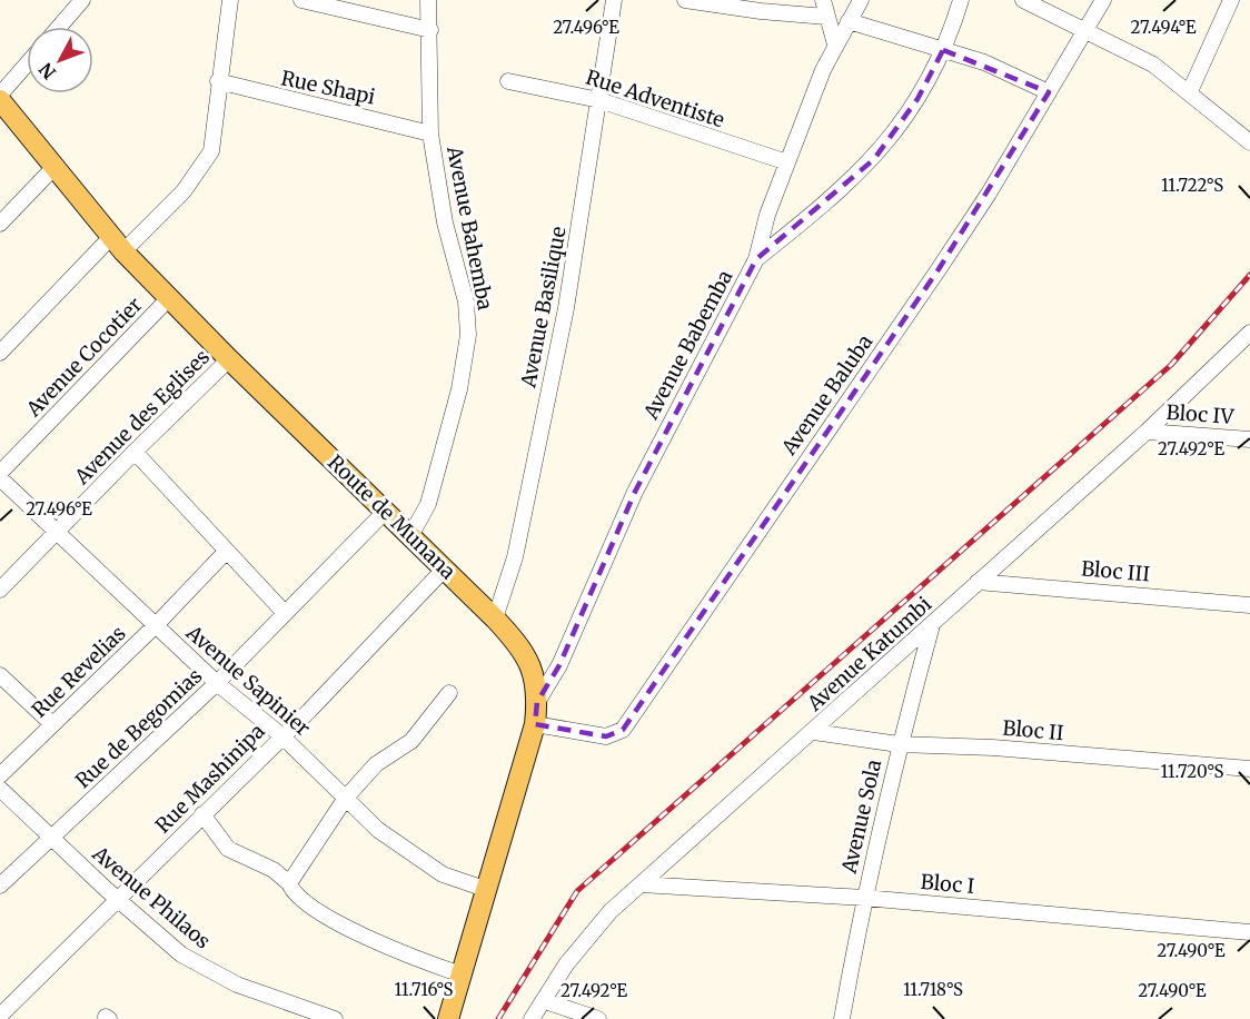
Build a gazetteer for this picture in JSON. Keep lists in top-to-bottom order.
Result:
{
  "streets": {
    "main road": ["Route de Munana"],
    "street": [
      "Rue Shapi",
      "Rue Adventiste",
      "Avenue Bahemba",
      "Avenue Basilique",
      "Avenue Babemba",
      "Avenue Cocotier",
      "Avenue Baluba",
      "Bloc IV",
      "Avenue des Eglises",
      "Bloc III",
      "Avenue Katumbi",
      "Rue Revelias",
      "Avenue Sapinier",
      "Rue de Begomias",
      "Bloc II",
      "Rue Mashinipa",
      "Avenue Sola",
      "Bloc I",
      "Avenue Philaos"
    ]
  },
  "crossings": [
    ["Rue Shapi", "Avenue Bahemba"],
    ["Rue Adventiste", "Avenue Basilique"],
    ["Rue Adventiste", "Avenue Babemba"],
    ["Avenue Bahemba", "Route de Munana"],
    ["Avenue Basilique", "Route de Munana"],
    ["Avenue Babemba", "Route de Munana"],
    ["Avenue Cocotier", "Route de Munana"],
    ["Avenue Baluba", "Route de Munana"],
    ["Bloc IV", "Avenue Katumbi"],
    ["Avenue des Eglises", "Route de Munana"],
    ["Avenue des Eglises", "Avenue Sapinier"],
    ["Route de Munana", "Avenue Sapinier"],
    ["Route de Munana", "Rue de Begomias"],
    ["Route de Munana", "Rue Mashinipa"],
    ["Bloc III", "Avenue Katumbi"],
    ["Avenue Katumbi", "Bloc II"],
    ["Avenue Katumbi", "Avenue Sola"],
    ["Avenue Katumbi", "Bloc I"],
    ["Rue Revelias", "Avenue Sapinier"],
    ["Avenue Sapinier", "Rue de Begomias"],
    ["Avenue Sapinier", "Rue Mashinipa"],
    ["Rue de Begomias", "Avenue Philaos"],
    ["Bloc II", "Avenue Sola"],
    ["Rue Mashinipa", "Avenue Philaos"],
    ["Avenue Sola", "Bloc I"]
  ],
  "north": "bottom left",
  "coordinates": [
    "27.496°E",
    "27.494°E",
    "11.722°S",
    "27.492°E",
    "11.720°S",
    "27.490°E",
    "11.716°S",
    "11.718°S"
  ]
}
